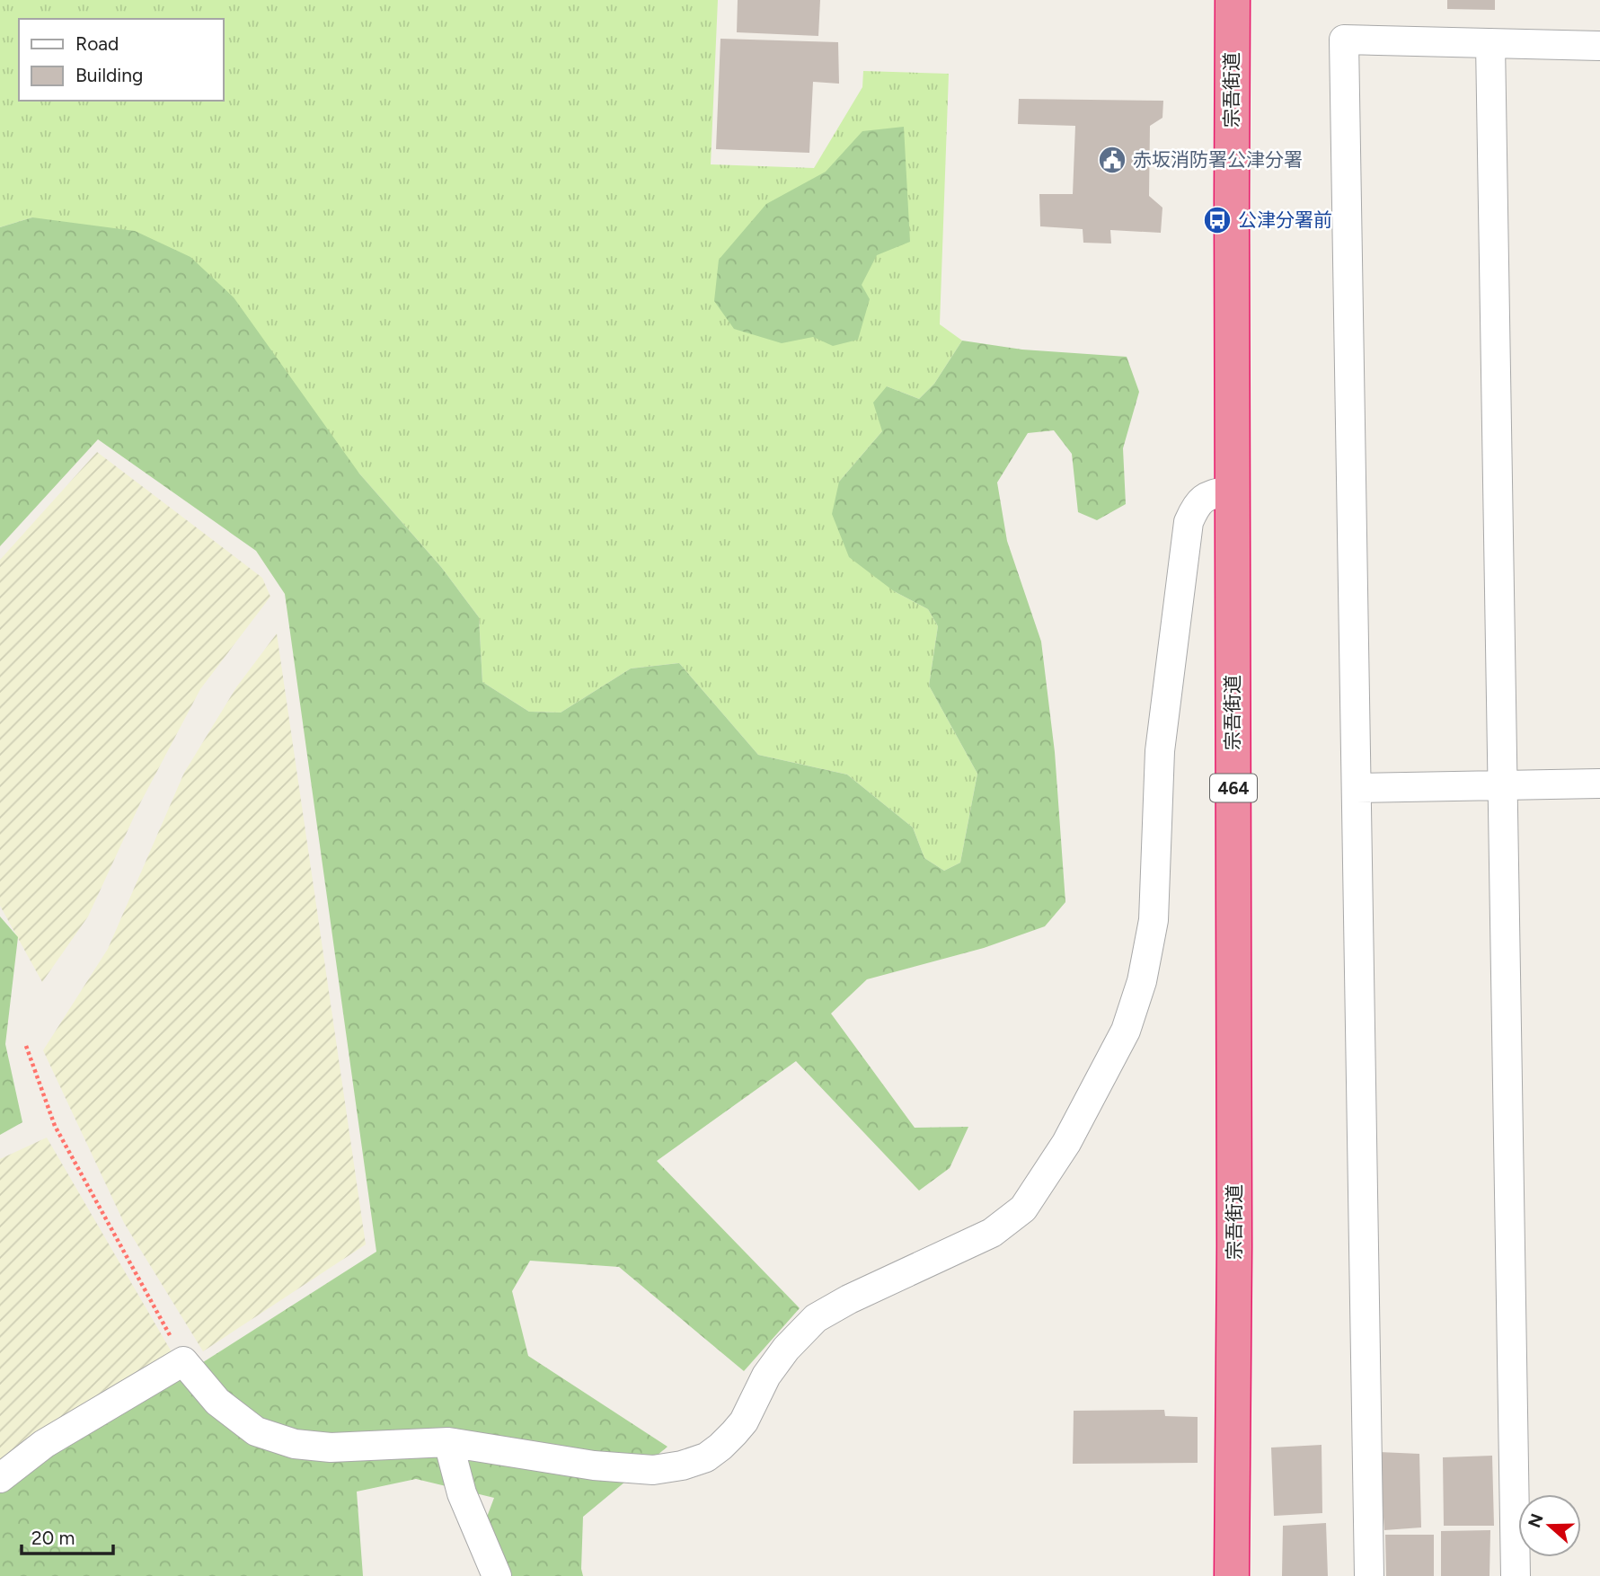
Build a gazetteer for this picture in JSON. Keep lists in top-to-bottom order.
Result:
{
  "streets": {
    "highway": ["宗吾街道", "464"]
  },
  "places": {
    "public building": ["赤坂消防署公津分署"],
    "bus stop": ["公津分署前"]
  },
  "legend": ["Road", "Building"],
  "scale_bar": "20 m",
  "north": "left"
}
